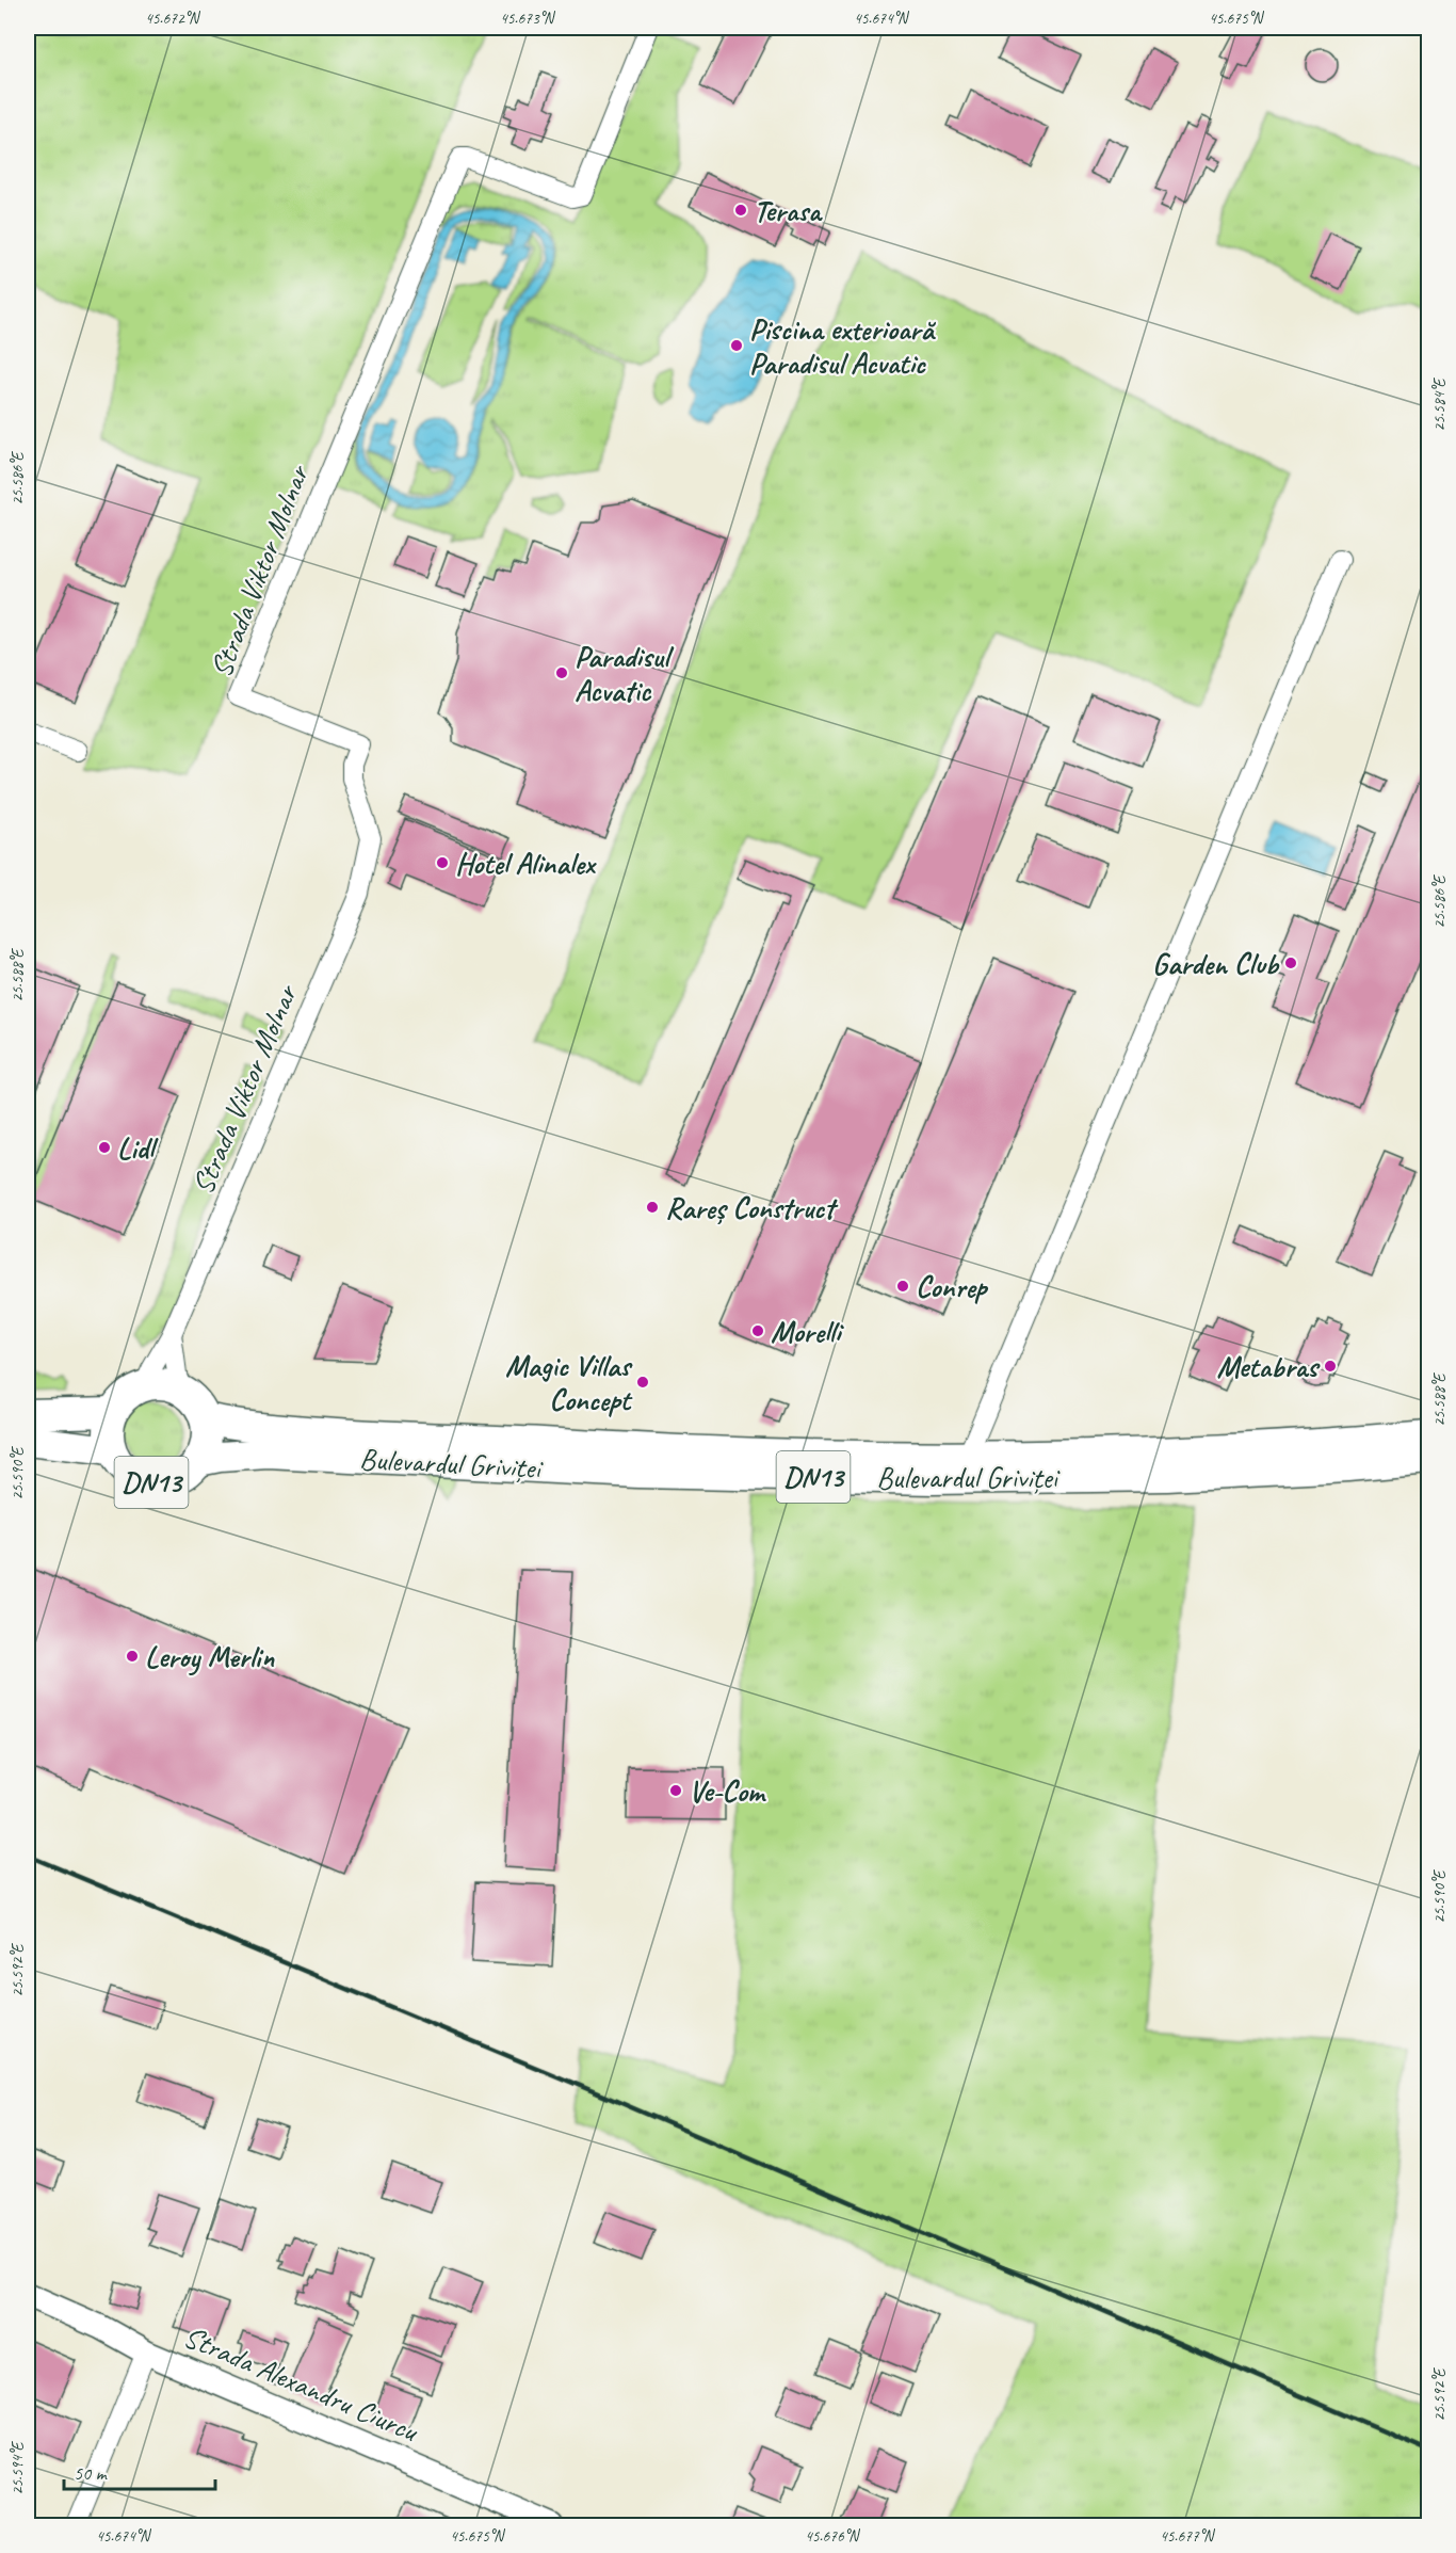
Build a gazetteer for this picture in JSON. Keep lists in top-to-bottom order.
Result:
{
  "streets": {
    "main road": ["Bulevardul Griviței", "DN13"],
    "street": ["Strada Viktor Molnar", "Strada Alexandru Ciurcu"]
  },
  "crossings": [
    ["Strada Viktor Molnar", "Bulevardul Griviței"],
    ["Strada Viktor Molnar", "DN13"],
    ["Bulevardul Griviței", "DN13"]
  ],
  "places": [
    "Terasa",
    "Piscina exterioară Paradisul Acvatic",
    "Paradisul Acvatic",
    "Hotel Alinalex",
    "Garden Club",
    "Lidl",
    "Rareș Construct",
    "Conrep",
    "Morelli",
    "Metabras",
    "Magic Villas Concept",
    "Leroy Merlin",
    "Ve-Com"
  ],
  "scale_bar": "50 m",
  "coordinates": [
    "45.672°N",
    "45.673°N",
    "45.674°N",
    "45.675°N",
    "25.584°E",
    "25.586°E",
    "25.588°E",
    "25.590°E",
    "25.592°E",
    "25.594°E",
    "45.676°N",
    "45.677°N"
  ]
}
